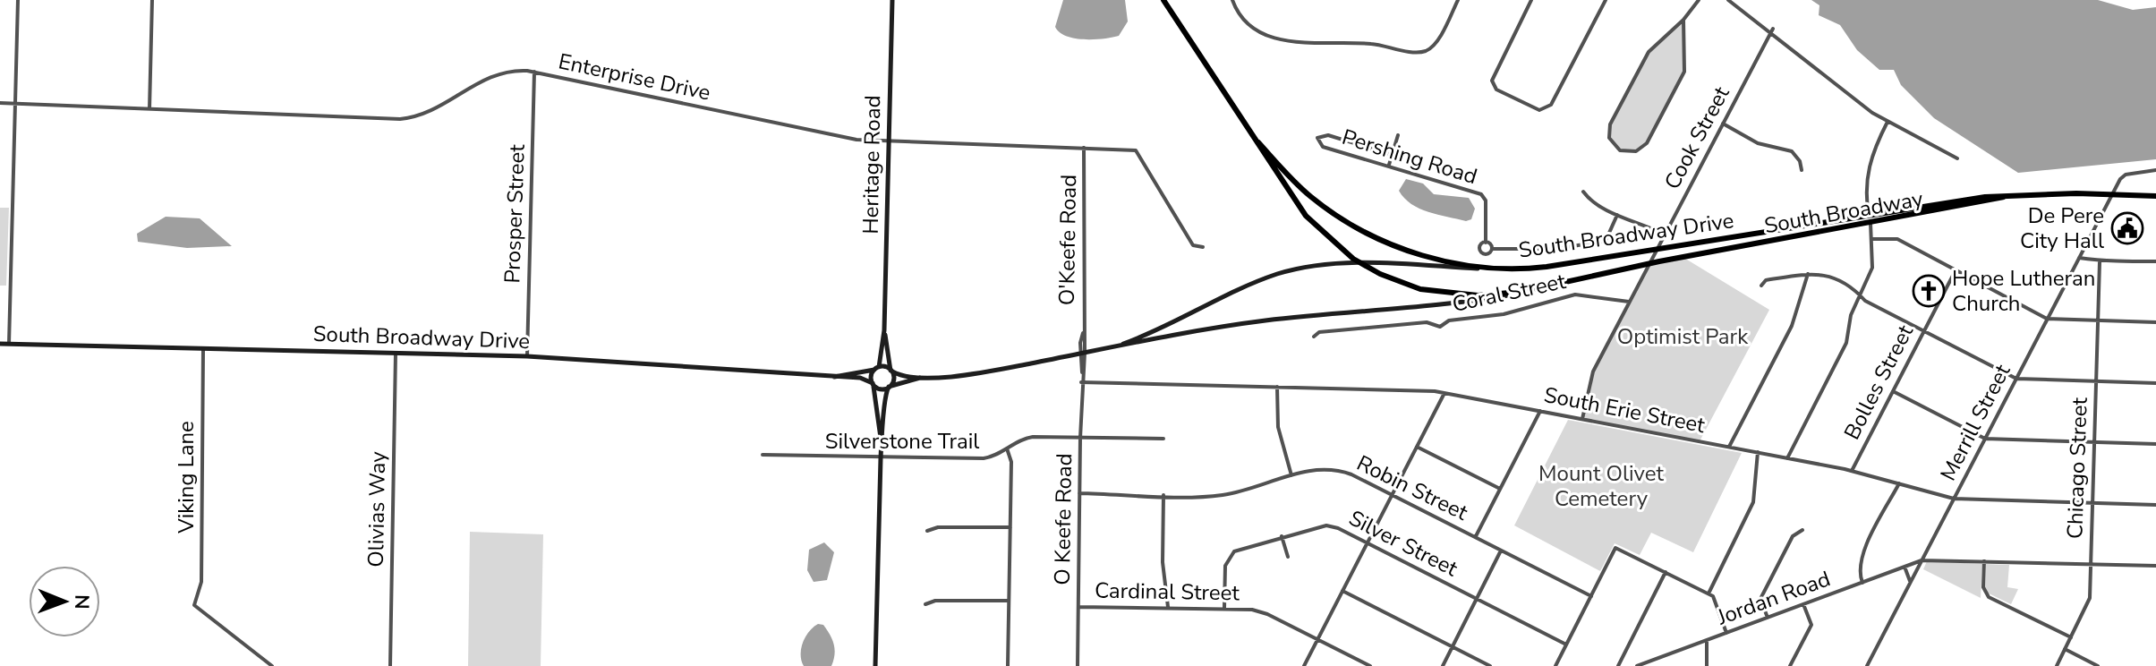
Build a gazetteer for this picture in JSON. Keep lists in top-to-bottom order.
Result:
{
  "streets": {
    "main road": ["Heritage Road", "South Broadway", "South Broadway Drive"],
    "street": [
      "Enterprise Drive",
      "Cook Street",
      "Pershing Road",
      "Prosper Street",
      "O'Keefe Road",
      "Coral Street",
      "Bolles Street",
      "South Erie Street",
      "Merrill Street",
      "Silverstone Trail",
      "Chicago Street",
      "Viking Lane",
      "Robin Street",
      "Olivias Way",
      "O Keefe Road",
      "Silver Street",
      "Cardinal Street",
      "Jordan Road"
    ]
  },
  "crossings": [
    ["Enterprise Drive", "Heritage Road"],
    ["Enterprise Drive", "Prosper Street"],
    ["Enterprise Drive", "O'Keefe Road"],
    ["Cook Street", "South Broadway"],
    ["Cook Street", "South Broadway Drive"],
    ["Cook Street", "Coral Street"],
    ["Cook Street", "South Erie Street"],
    ["Heritage Road", "South Broadway Drive"],
    ["South Broadway", "South Broadway Drive"],
    ["Prosper Street", "South Broadway Drive"],
    ["South Broadway Drive", "O'Keefe Road"],
    ["South Broadway Drive", "Merrill Street"],
    ["South Broadway Drive", "Viking Lane"],
    ["South Broadway Drive", "Olivias Way"],
    ["O'Keefe Road", "O Keefe Road"],
    ["Bolles Street", "South Erie Street"],
    ["South Erie Street", "Merrill Street"],
    ["South Erie Street", "Chicago Street"],
    ["South Erie Street", "O Keefe Road"],
    ["Merrill Street", "Jordan Road"],
    ["Silverstone Trail", "O Keefe Road"],
    ["Robin Street", "O Keefe Road"],
    ["O Keefe Road", "Cardinal Street"],
    ["Silver Street", "Cardinal Street"]
  ],
  "parks": ["Optimist Park", "Mount Olivet Cemetery"],
  "places": {
    "public building": ["De Pere City Hall"],
    "church": ["Hope Lutheran Church"]
  },
  "north": "right"
}
